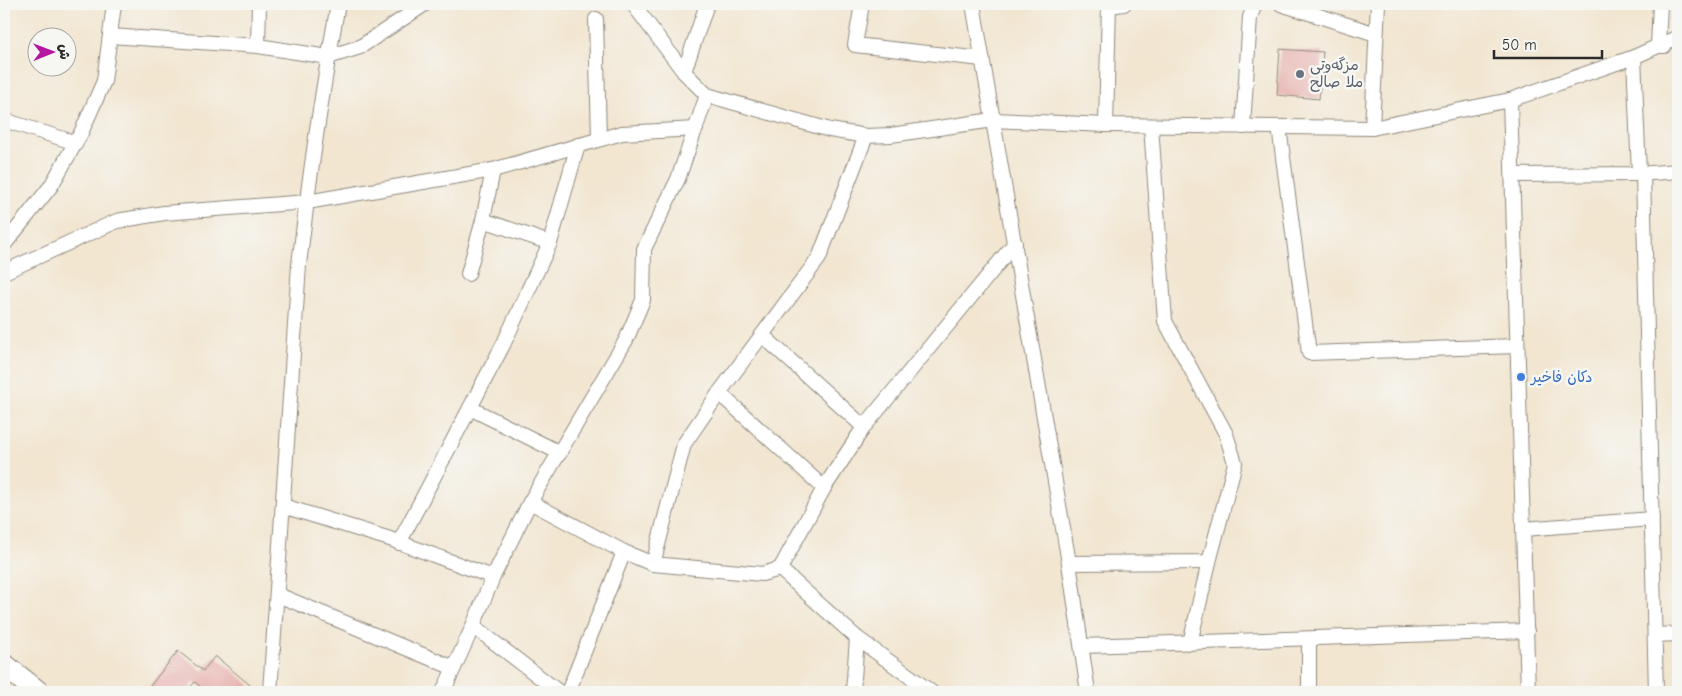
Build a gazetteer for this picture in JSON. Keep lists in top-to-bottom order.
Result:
{
  "places": ["مزگه‌وتی ملا صالح", "دكان فاخیر"],
  "scale_bar": "50 m",
  "north": "right"
}
